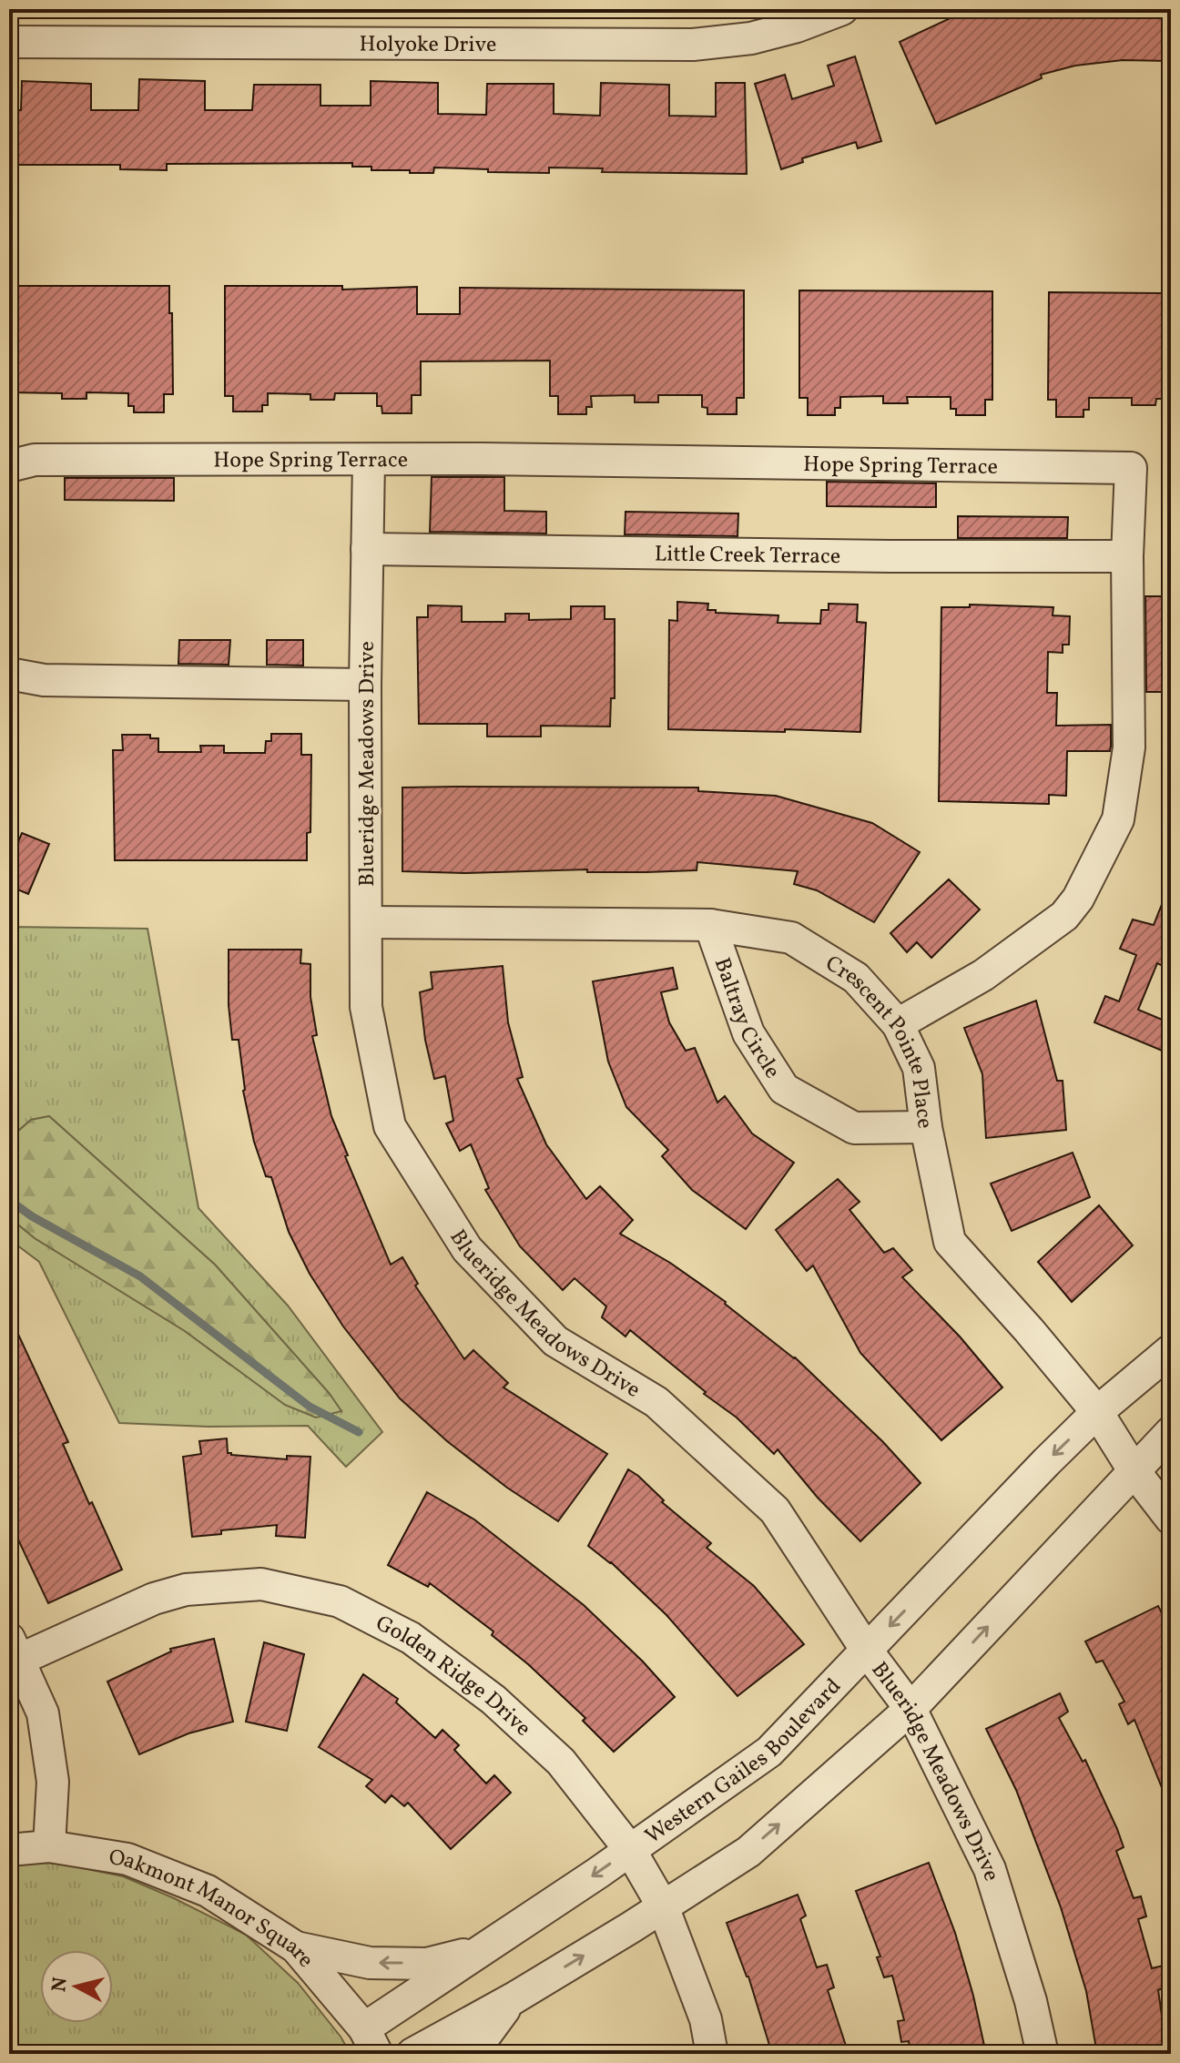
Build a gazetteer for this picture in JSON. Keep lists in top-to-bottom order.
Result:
{
  "streets": {
    "street": [
      "Holyoke Drive",
      "Hope Spring Terrace",
      "Little Creek Terrace",
      "Blueridge Meadows Drive",
      "Baltray Circle",
      "Crescent Pointe Place",
      "Golden Ridge Drive",
      "Western Gailes Boulevard",
      "Oakmont Manor Square"
    ]
  },
  "crossings": [
    ["Hope Spring Terrace", "Little Creek Terrace"],
    ["Hope Spring Terrace", "Blueridge Meadows Drive"],
    ["Hope Spring Terrace", "Crescent Pointe Place"],
    ["Little Creek Terrace", "Blueridge Meadows Drive"],
    ["Blueridge Meadows Drive", "Crescent Pointe Place"],
    ["Blueridge Meadows Drive", "Western Gailes Boulevard"],
    ["Baltray Circle", "Crescent Pointe Place"],
    ["Crescent Pointe Place", "Western Gailes Boulevard"],
    ["Golden Ridge Drive", "Western Gailes Boulevard"],
    ["Western Gailes Boulevard", "Oakmont Manor Square"]
  ],
  "north": "left"
}
